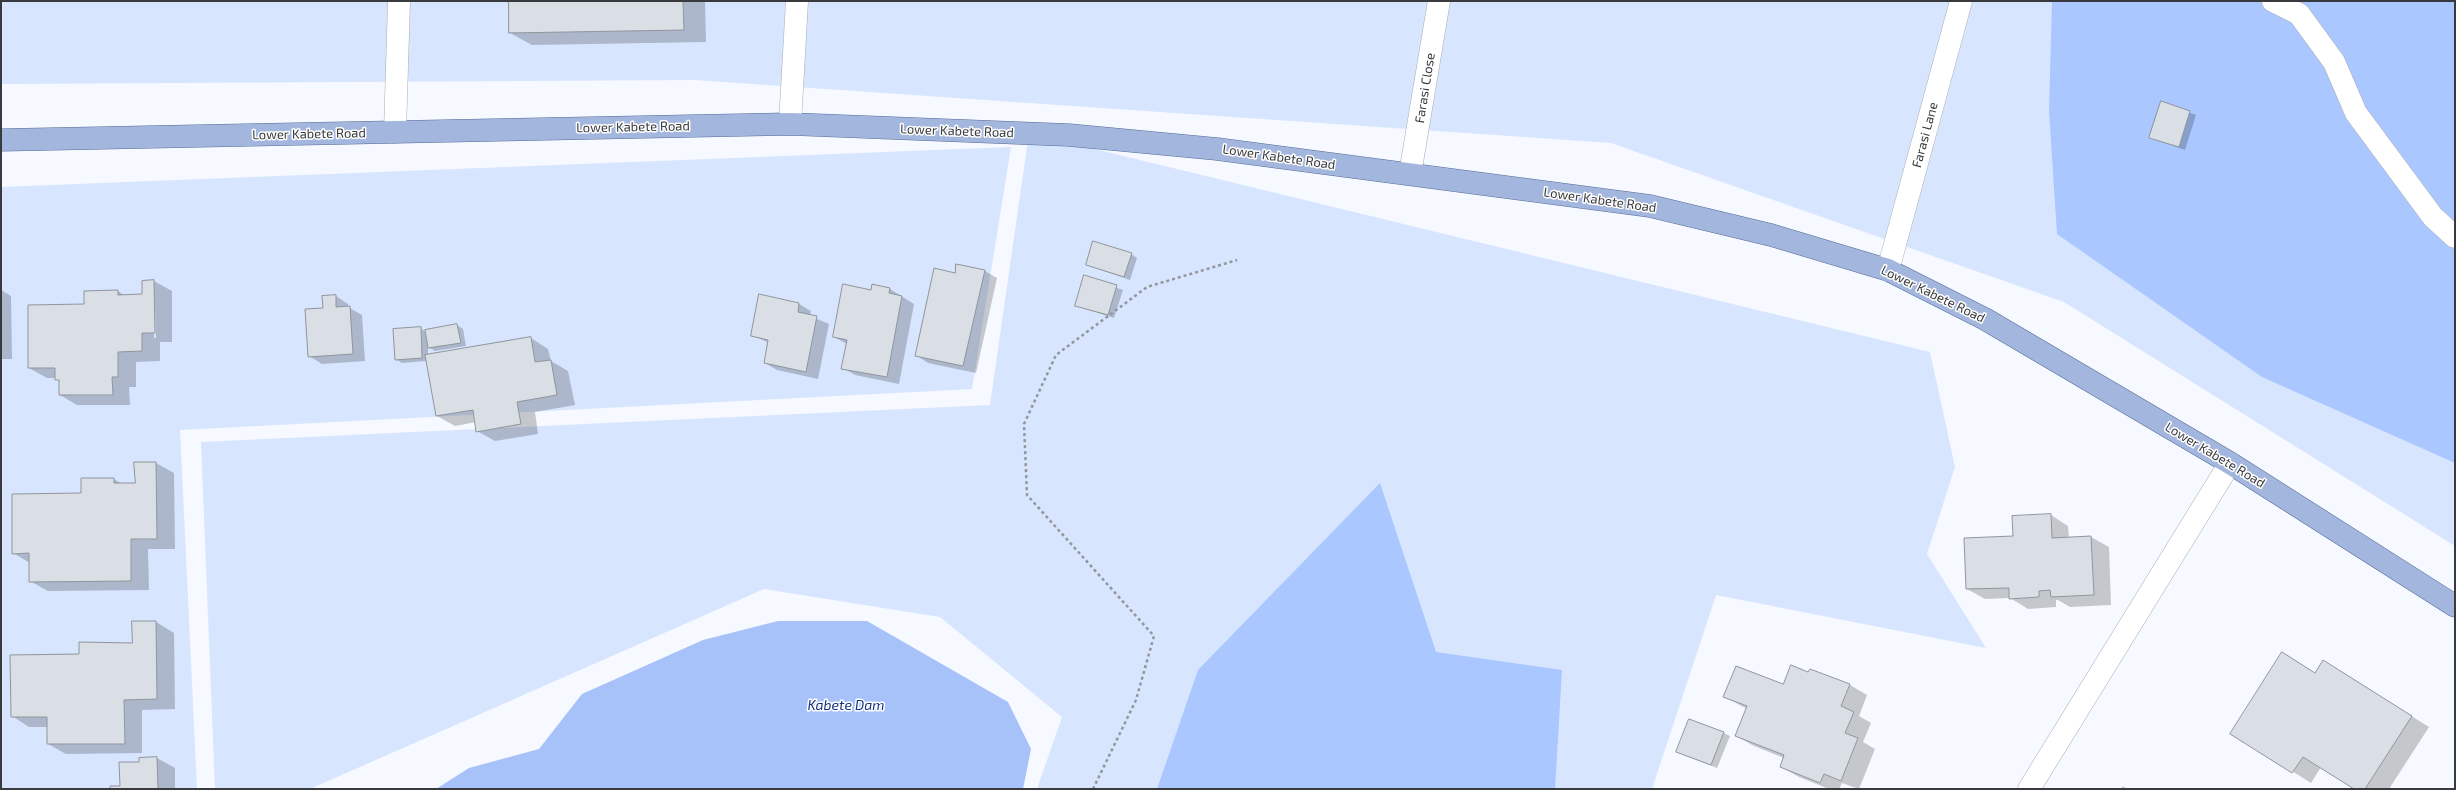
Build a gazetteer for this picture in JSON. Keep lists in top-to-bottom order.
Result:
{
  "streets": {
    "main road": ["Lower Kabete Road"],
    "street": ["Farasi Close", "Farasi Lane"]
  },
  "crossings": [
    ["Farasi Close", "Lower Kabete Road"],
    ["Lower Kabete Road", "Farasi Lane"]
  ],
  "water": ["Kabete Dam"]
}
